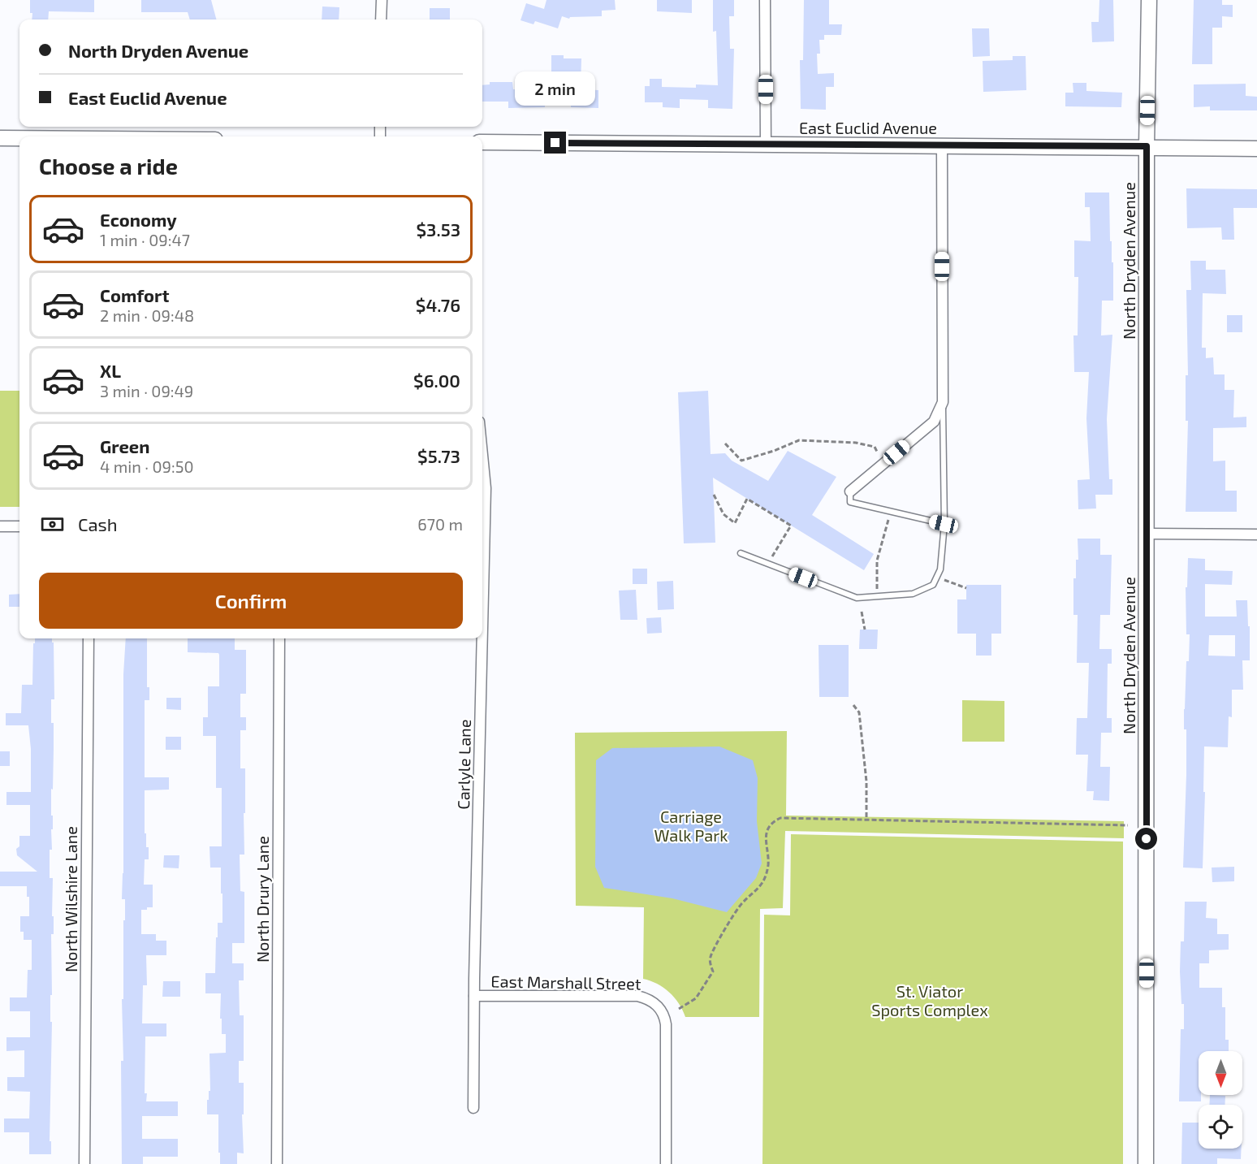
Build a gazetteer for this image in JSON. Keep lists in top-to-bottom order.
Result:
{
  "streets": {
    "street": [
      "East Euclid Avenue",
      "North Dryden Avenue",
      "Carlyle Lane",
      "North Wilshire Lane",
      "North Drury Lane",
      "East Marshall Street"
    ]
  },
  "crossings": [
    ["East Euclid Avenue", "North Dryden Avenue"],
    ["Carlyle Lane", "East Marshall Street"]
  ],
  "parks": ["Carriage Walk Park", "St. Viator Sports Complex"],
  "north": "bottom",
  "page": {
    "banner": ["North Dryden Avenue", "East Euclid Avenue"],
    "bubble": "2 min",
    "heading": "Choose a ride",
    "list": [
      {
        "name": "Economy",
        "note": "1 min · 09:47",
        "value": "$3.53"
      },
      {
        "name": "Comfort",
        "note": "2 min · 09:48",
        "value": "$4.76"
      },
      {
        "name": "XL",
        "note": "3 min · 09:49",
        "value": "$6.00"
      },
      {
        "name": "Green",
        "note": "4 min · 09:50",
        "value": "$5.73"
      }
    ],
    "pay": ["Cash", "670 m"],
    "buttons": "Confirm"
  }
}
